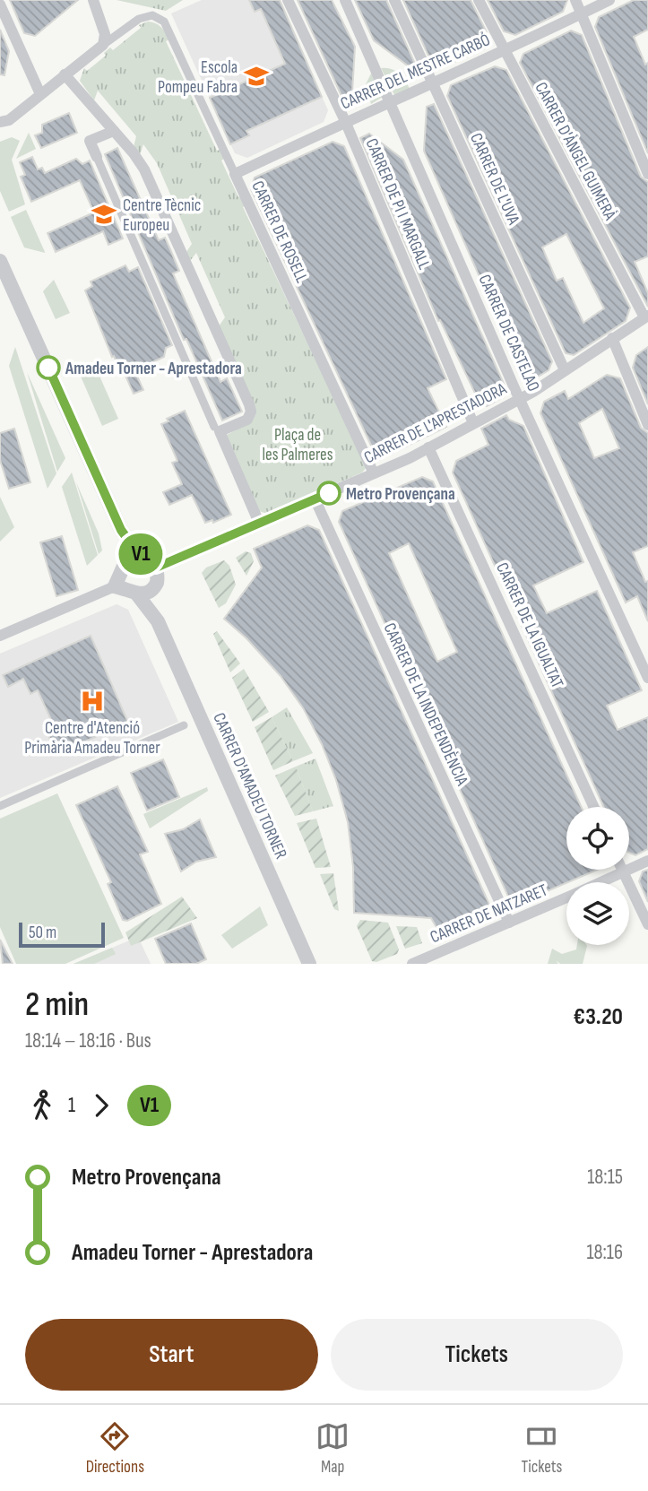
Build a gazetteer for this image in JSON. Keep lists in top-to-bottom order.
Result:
{
  "streets": {
    "street": [
      "CARRER DEL MESTRE CARBÓ",
      "CARRER D'ÀNGEL GUIMERÀ",
      "CARRER DE L'UVA",
      "CARRER DE PI I MARGALL",
      "CARRER DE ROSELL",
      "CARRER DE CASTELAO",
      "CARRER DE L'APRESTADORA",
      "CARRER DE LA IGUALTAT",
      "CARRER DE LA INDEPENDÈNCIA",
      "CARRER D'AMADEU TORNER",
      "CARRER DE NATZARET"
    ]
  },
  "crossings": [
    ["CARRER DEL MESTRE CARBÓ", "CARRER D'ÀNGEL GUIMERÀ"],
    ["CARRER DEL MESTRE CARBÓ", "CARRER DE L'UVA"],
    ["CARRER DEL MESTRE CARBÓ", "CARRER DE PI I MARGALL"],
    ["CARRER DEL MESTRE CARBÓ", "CARRER DE ROSELL"],
    ["CARRER DEL MESTRE CARBÓ", "CARRER DE CASTELAO"],
    ["CARRER D'ÀNGEL GUIMERÀ", "CARRER DE L'APRESTADORA"],
    ["CARRER DE L'UVA", "CARRER DE L'APRESTADORA"],
    ["CARRER DE PI I MARGALL", "CARRER DE L'APRESTADORA"],
    ["CARRER DE ROSELL", "CARRER DE L'APRESTADORA"],
    ["CARRER DE CASTELAO", "CARRER DE L'APRESTADORA"],
    ["CARRER DE L'APRESTADORA", "CARRER DE LA IGUALTAT"],
    ["CARRER DE L'APRESTADORA", "CARRER DE LA INDEPENDÈNCIA"],
    ["CARRER DE L'APRESTADORA", "CARRER D'AMADEU TORNER"],
    ["CARRER DE LA INDEPENDÈNCIA", "CARRER DE NATZARET"]
  ],
  "parks": ["Plaça de les Palmeres"],
  "places": {
    "school or university": ["Escola Pompeu Fabra", "Centre Tècnic Europeu"],
    "other": ["Amadeu Torner - Aprestadora", "Metro Provençana"],
    "hospital": ["Centre d'Atenció Primària Amadeu Torner"]
  },
  "lines": ["bus line V1"],
  "scale_bar": "50 m",
  "page": {
    "on_map": "V1",
    "scale": "50 m",
    "heading": ["2 min", "18:14 – 18:16 · Bus", "€3.20"],
    "legs": ["1", "V1"],
    "list": [
      {
        "name": "Metro Provençana",
        "value": "18:15"
      },
      {
        "name": "Amadeu Torner - Aprestadora",
        "value": "18:16"
      }
    ],
    "buttons": ["Start", "Tickets"],
    "tabs": ["Directions", "Map", "Tickets"]
  }
}
